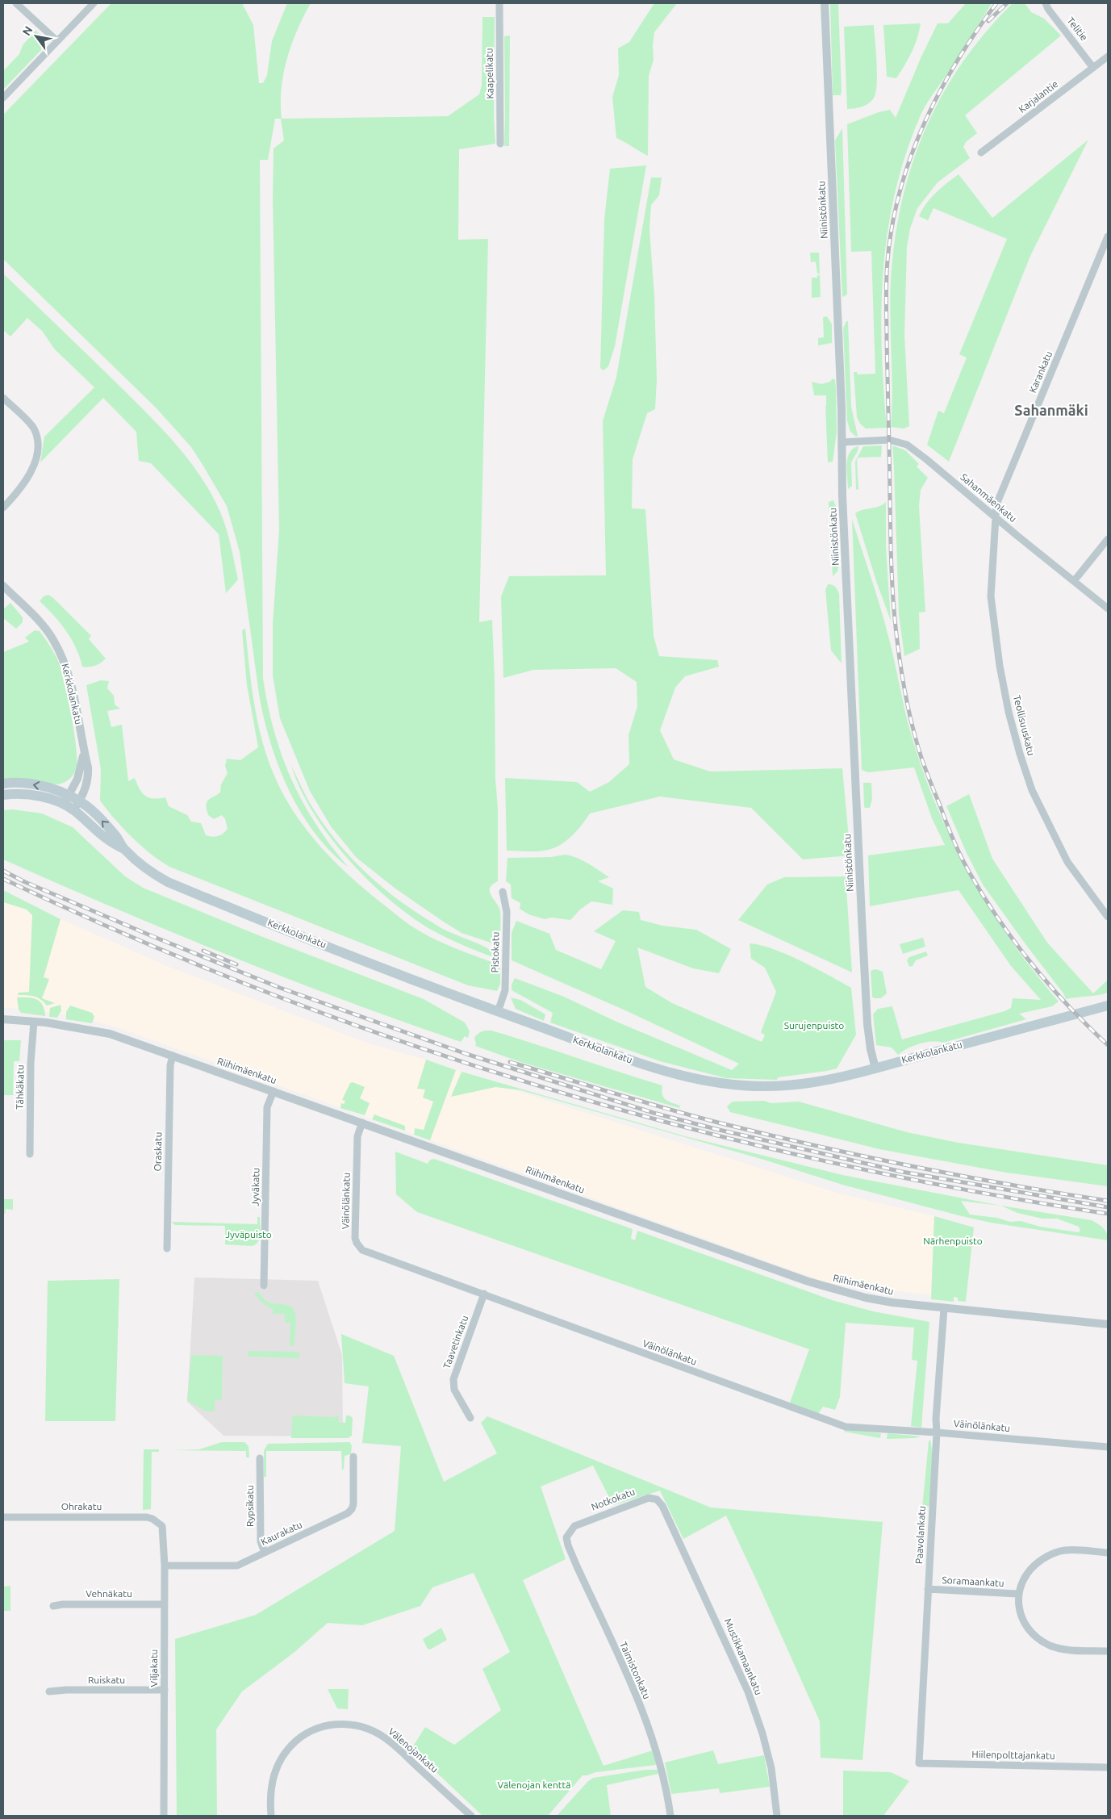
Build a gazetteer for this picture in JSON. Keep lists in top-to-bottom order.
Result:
{
  "streets": {
    "main road": ["Kerkkolankatu"],
    "street": [
      "Telitie",
      "Kaapelikatu",
      "Karjalantie",
      "Niinistönkatu",
      "Karankatu",
      "Sahanmäenkatu",
      "Teollisuuskatu",
      "Pistokatu",
      "Riihimäenkatu",
      "Tähkäkatu",
      "Oraskatu",
      "Jyväkatu",
      "Väinölänkatu",
      "Taavetinkatu",
      "Notkokatu",
      "Rypsikatu",
      "Ohrakatu",
      "Kaurakatu",
      "Paavolankatu",
      "Soramaankatu",
      "Vehnäkatu",
      "Mustikkamaankatu",
      "Viljakatu",
      "Taimistonkatu",
      "Ruiskatu",
      "Välenojankatu",
      "Hiilenpolttajankatu"
    ]
  },
  "crossings": [
    ["Telitie", "Karjalantie"],
    ["Niinistönkatu", "Sahanmäenkatu"],
    ["Niinistönkatu", "Kerkkolankatu"],
    ["Karankatu", "Sahanmäenkatu"],
    ["Karankatu", "Teollisuuskatu"],
    ["Sahanmäenkatu", "Teollisuuskatu"],
    ["Kerkkolankatu", "Pistokatu"],
    ["Riihimäenkatu", "Tähkäkatu"],
    ["Riihimäenkatu", "Oraskatu"],
    ["Riihimäenkatu", "Jyväkatu"],
    ["Riihimäenkatu", "Väinölänkatu"],
    ["Riihimäenkatu", "Paavolankatu"],
    ["Väinölänkatu", "Taavetinkatu"],
    ["Väinölänkatu", "Paavolankatu"],
    ["Notkokatu", "Mustikkamaankatu"],
    ["Notkokatu", "Taimistonkatu"],
    ["Rypsikatu", "Kaurakatu"],
    ["Ohrakatu", "Viljakatu"],
    ["Kaurakatu", "Viljakatu"],
    ["Paavolankatu", "Soramaankatu"],
    ["Paavolankatu", "Hiilenpolttajankatu"],
    ["Vehnäkatu", "Viljakatu"],
    ["Viljakatu", "Ruiskatu"]
  ],
  "districts": ["Sahanmäki"],
  "parks": [
    "Surujenpuisto",
    "Jyväpuisto",
    "Närhenpuisto",
    "Välenojan kenttä"
  ],
  "north": "top left"
}
